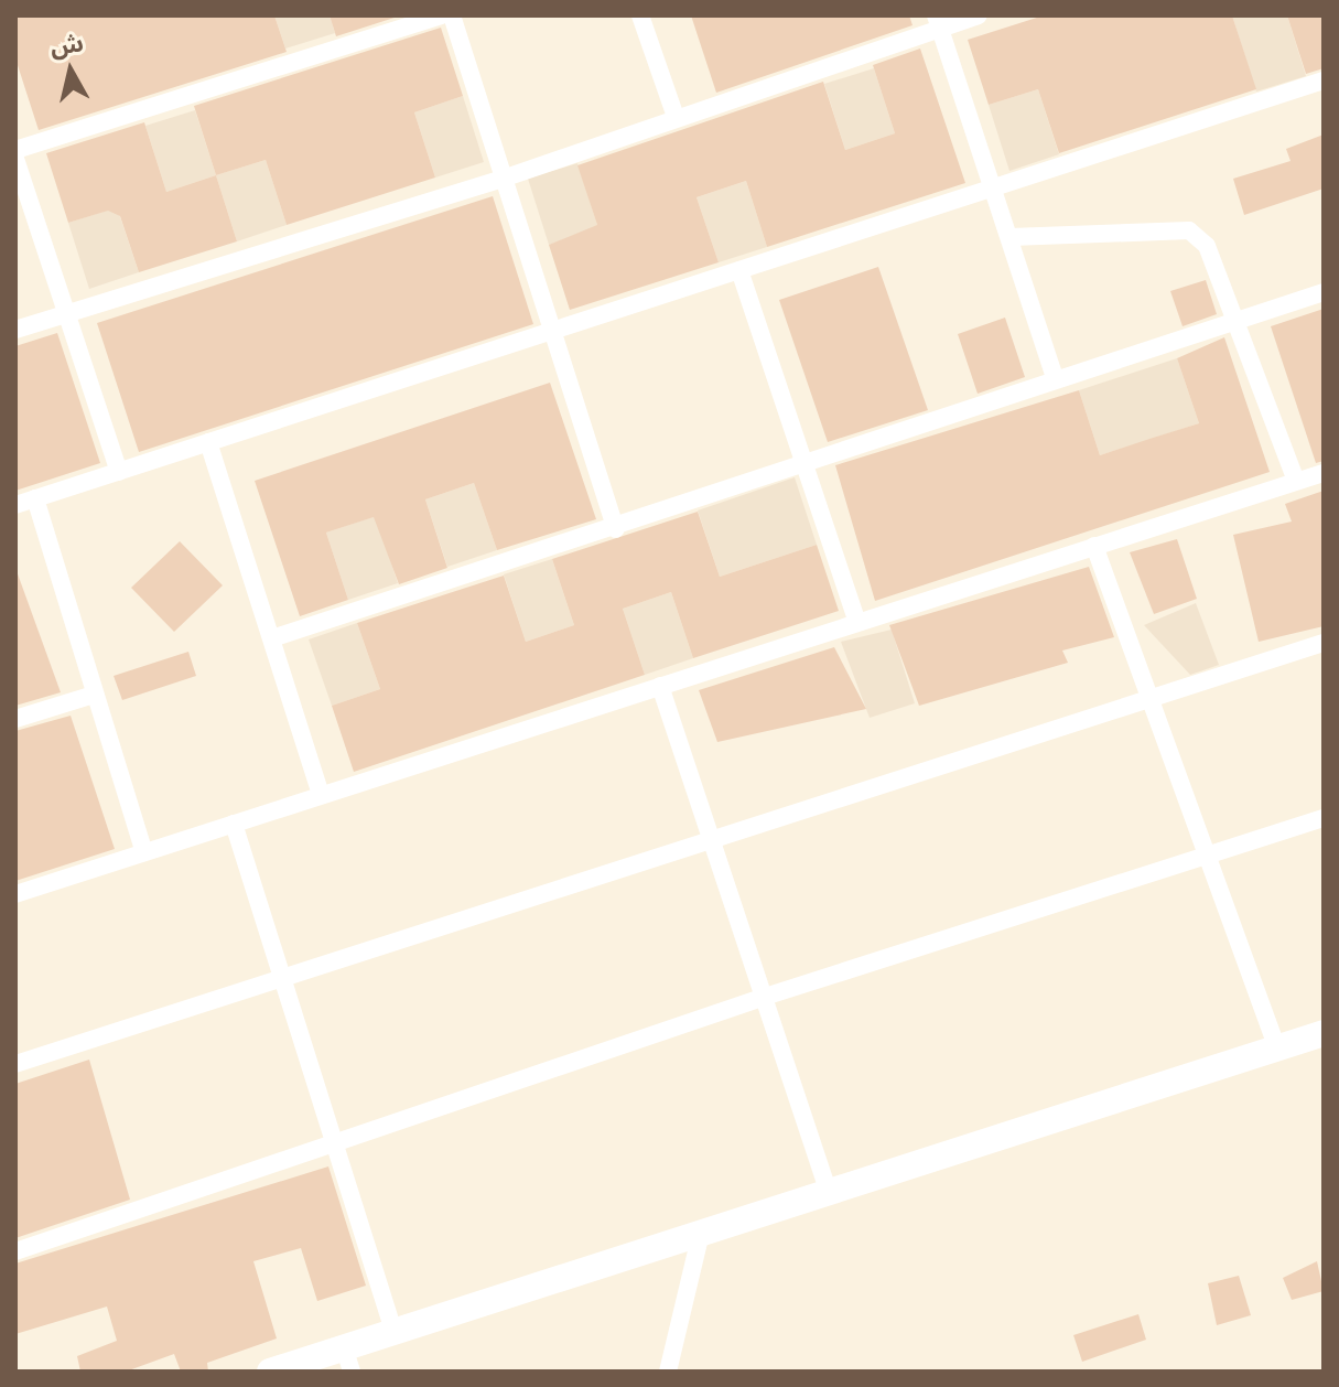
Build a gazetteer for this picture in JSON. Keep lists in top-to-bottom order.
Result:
{
  "north": "top"
}
